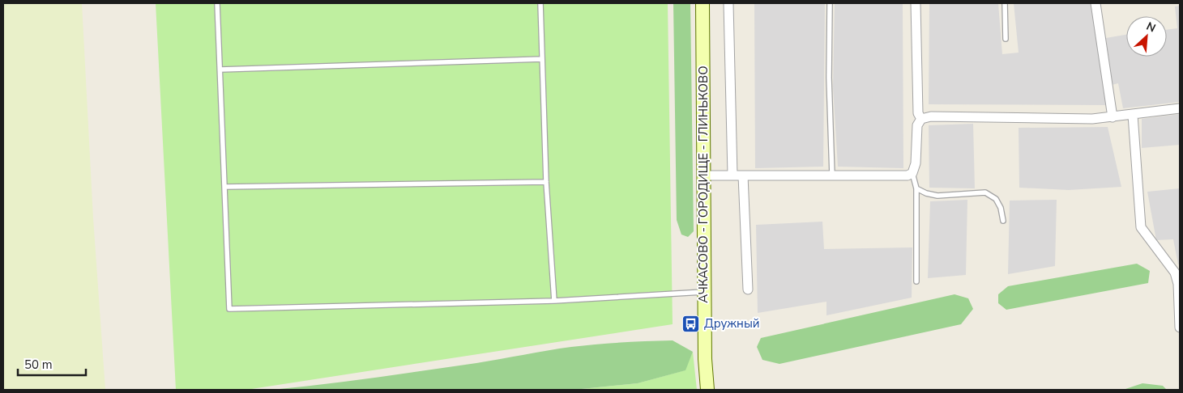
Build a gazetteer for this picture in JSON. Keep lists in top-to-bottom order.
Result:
{
  "streets": {
    "street": ["АЧКАСОВО - ГОРОДИЩЕ - ГЛИНЬКОВО"]
  },
  "places": {
    "bus stop": ["Дружный"]
  },
  "scale_bar": "50 m",
  "north": "top right"
}
